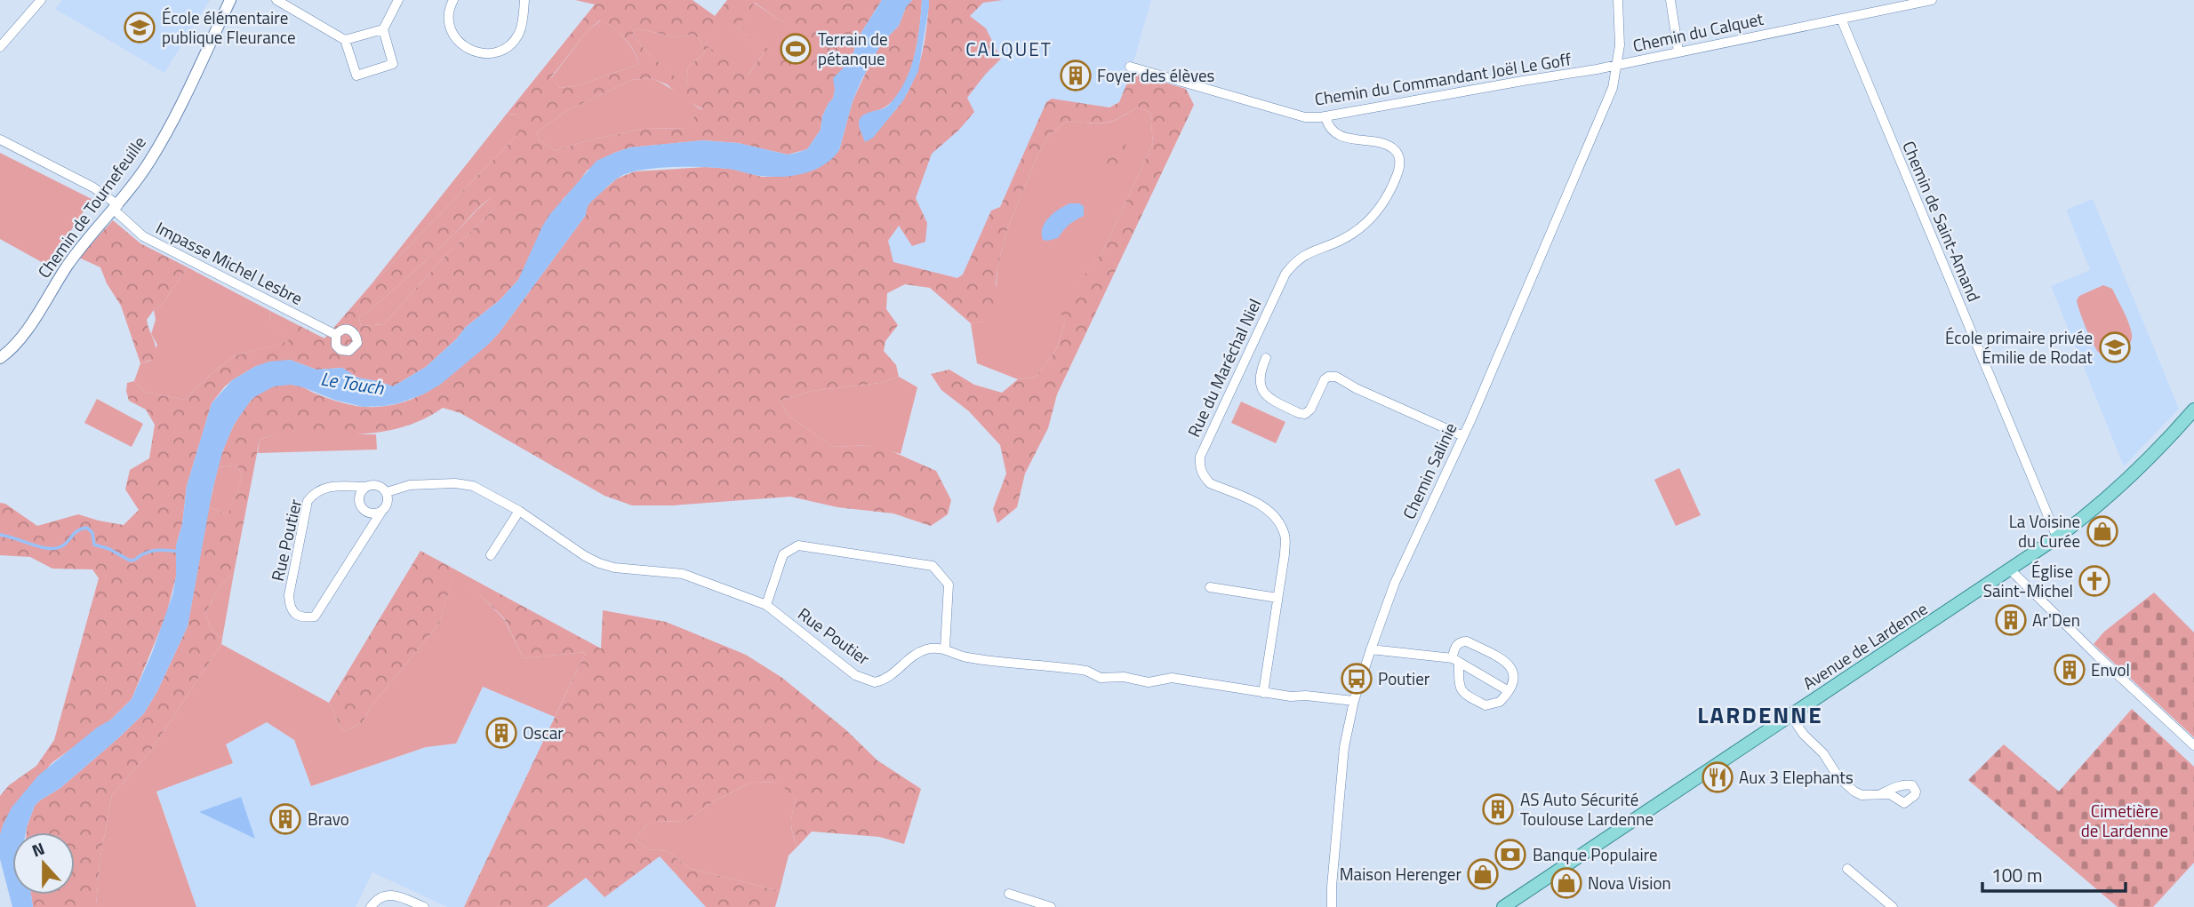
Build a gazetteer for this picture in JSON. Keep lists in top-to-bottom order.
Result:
{
  "streets": {
    "main road": ["Avenue de Lardenne"],
    "street": [
      "Chemin du Calquet",
      "Chemin du Commandant Joël Le Goff",
      "Chemin de Tournefeuille",
      "Chemin de Saint-Amand",
      "Impasse Michel Lesbre",
      "Rue du Maréchal Niel",
      "Chemin Salinie",
      "Rue Poutier"
    ]
  },
  "crossings": [
    ["Chemin du Calquet", "Chemin du Commandant Joël Le Goff"],
    ["Chemin du Calquet", "Chemin de Saint-Amand"],
    ["Chemin du Calquet", "Chemin Salinie"],
    ["Chemin du Commandant Joël Le Goff", "Rue du Maréchal Niel"],
    ["Chemin du Commandant Joël Le Goff", "Chemin Salinie"],
    ["Chemin de Tournefeuille", "Impasse Michel Lesbre"],
    ["Chemin de Saint-Amand", "Avenue de Lardenne"]
  ],
  "districts": ["CALQUET", "LARDENNE"],
  "water": ["Le Touch"],
  "parks": ["Cimetière de Lardenne"],
  "places": {
    "school or university": ["École élémentaire publique Fleurance", "École primaire privée Émilie de Rodat"],
    "sports": ["Terrain de pétanque"],
    "building": [
      "Foyer des élèves",
      "Ar'Den",
      "Envol",
      "Oscar",
      "AS Auto Sécurité Toulouse Lardenne",
      "Bravo"
    ],
    "shop": ["La Voisine du Curée", "Maison Herenger", "Nova Vision"],
    "church": ["Église Saint-Michel"],
    "bus stop": ["Poutier"],
    "restaurant": ["Aux 3 Elephants"],
    "bank": ["Banque Populaire"]
  },
  "scale_bar": "100 m",
  "north": "top"
}
